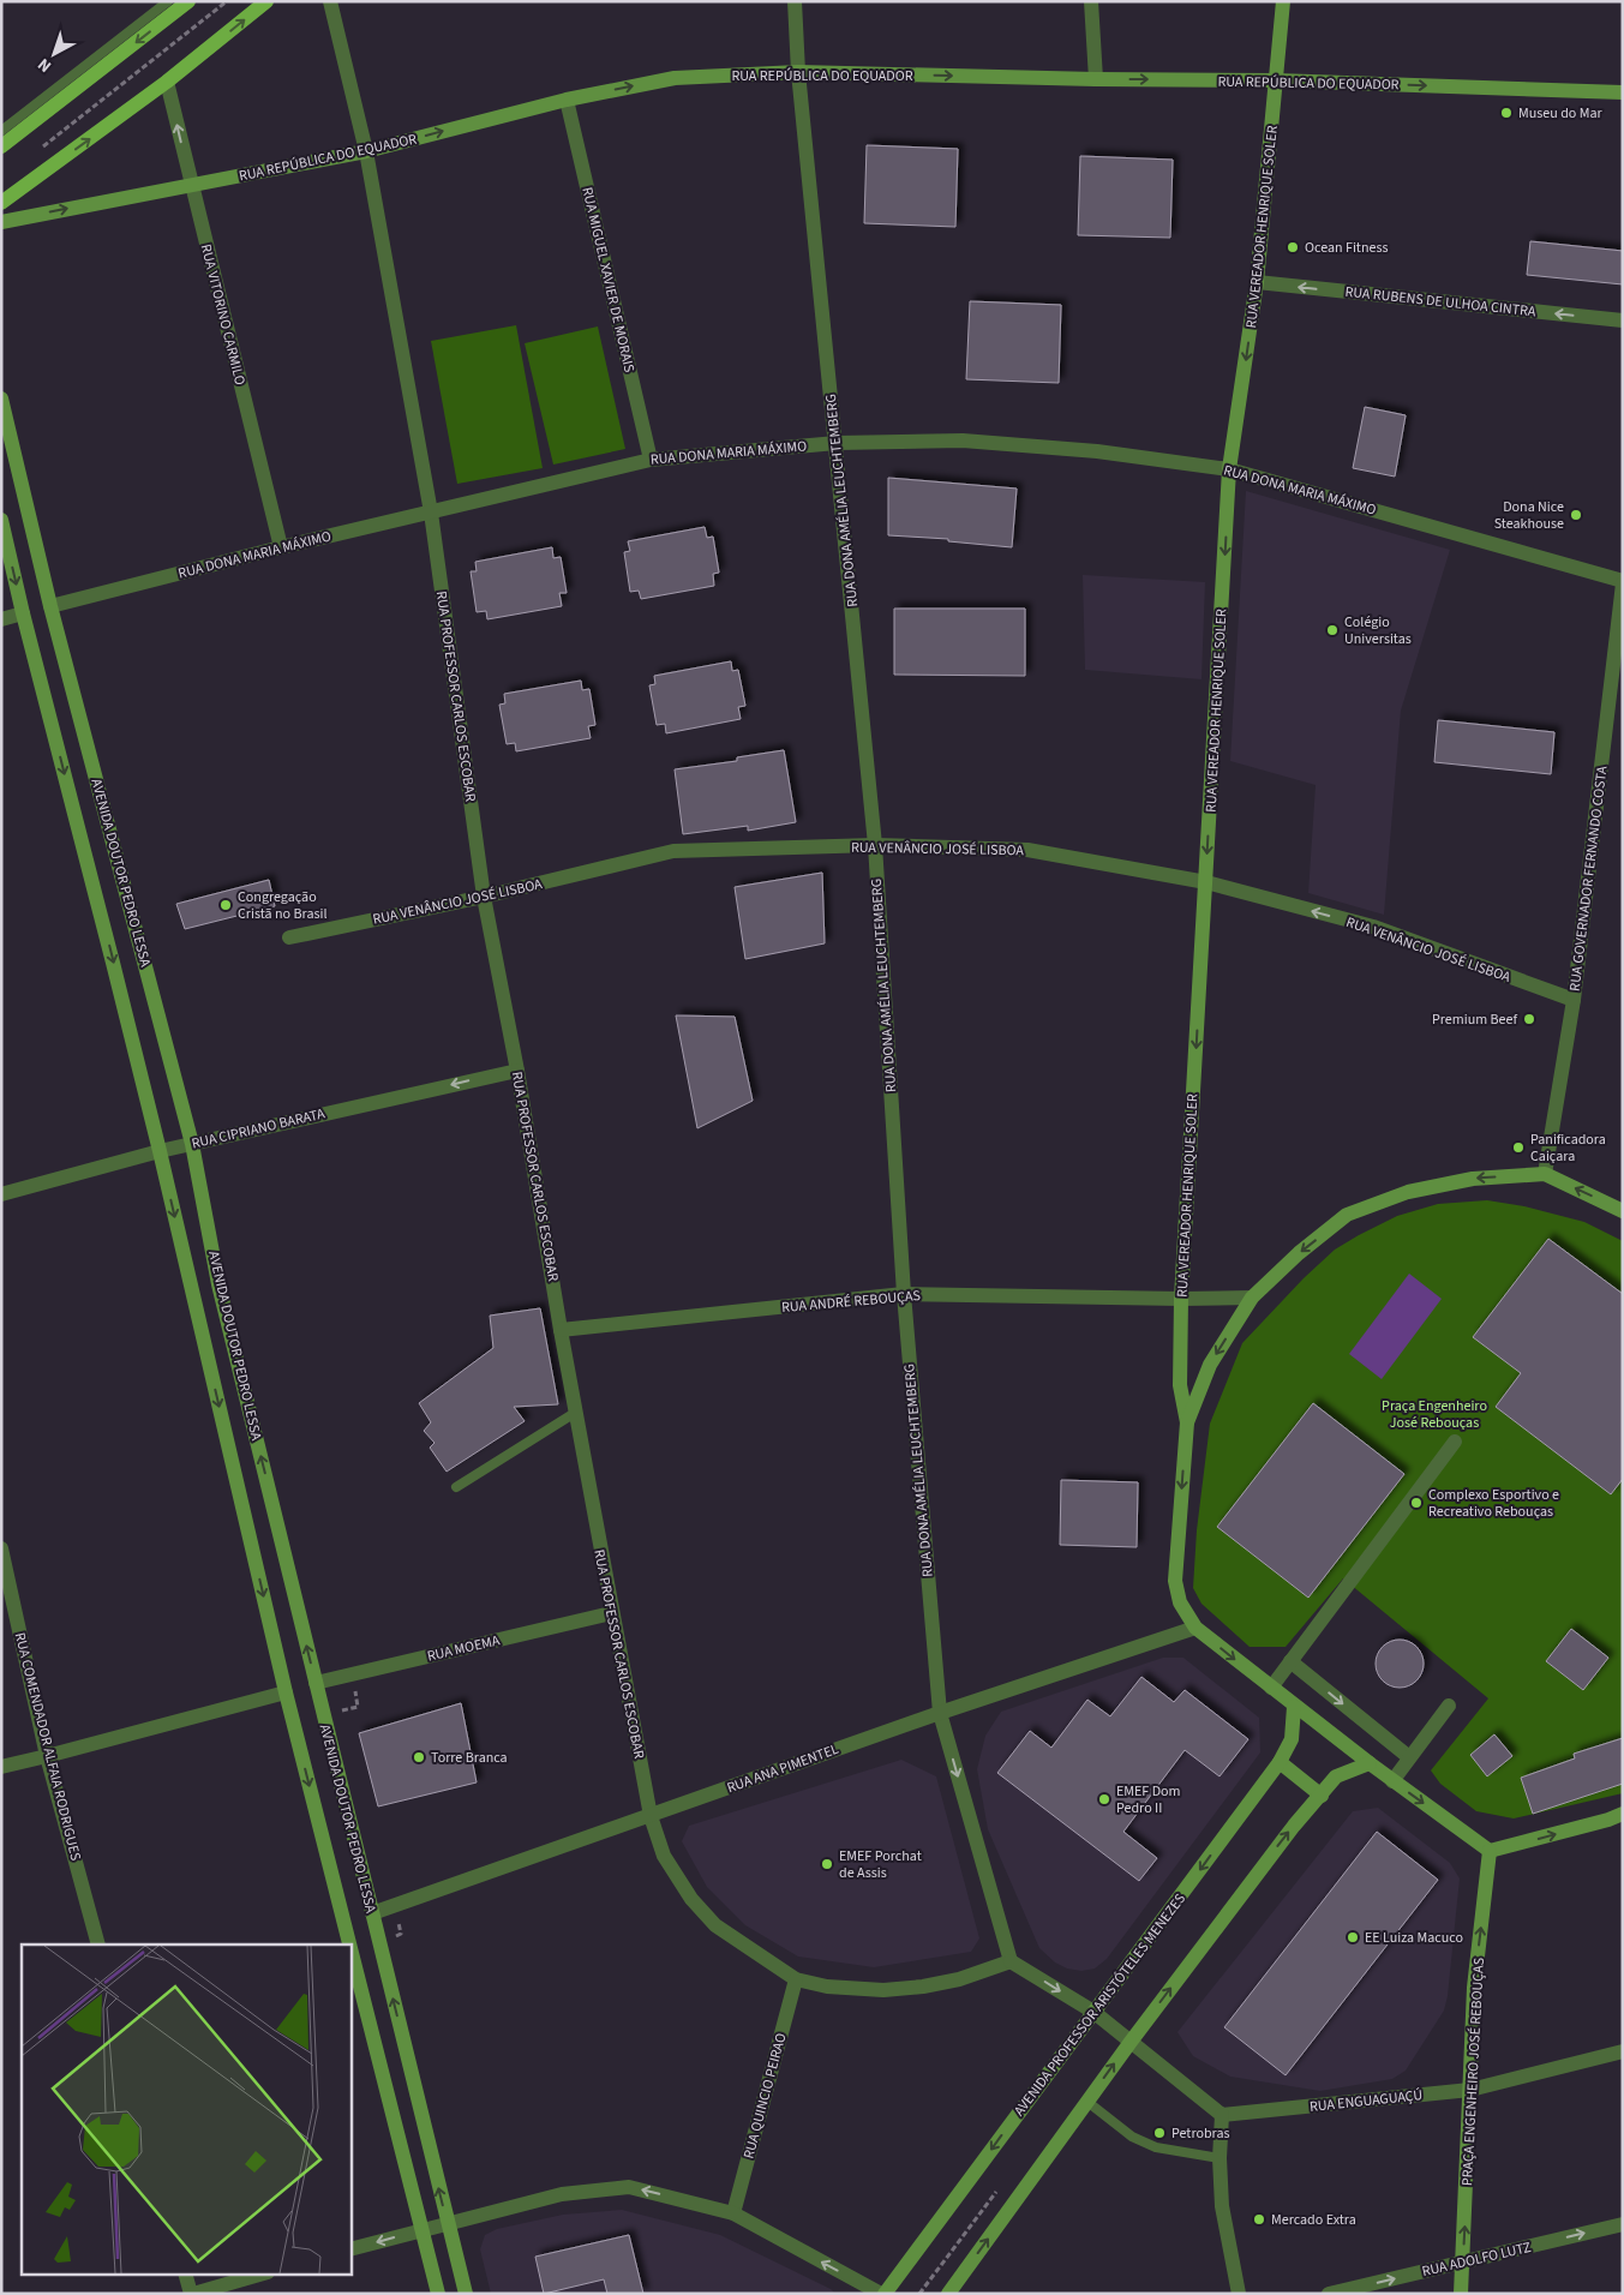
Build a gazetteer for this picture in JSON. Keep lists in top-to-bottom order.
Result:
{
  "streets": {
    "main road": [
      "RUA REPÚBLICA DO EQUADOR",
      "RUA VEREADOR HENRIQUE SOLER",
      "AVENIDA DOUTOR PEDRO LESSA",
      "AVENIDA PROFESSOR ARISTÓTELES MENEZES",
      "PRAÇA ENGENHEIRO JOSÉ REBOUÇAS"
    ],
    "street": [
      "RUA MIGUEL XAVIER DE MORAIS",
      "RUA RUBENS DE ULHOA CINTRA",
      "RUA VITORINO CARMILO",
      "RUA DONA MARIA MÁXIMO",
      "RUA DONA AMÉLIA LEUCHTEMBERG",
      "RUA PROFESSOR CARLOS ESCOBAR",
      "RUA VENÂNCIO JOSÉ LISBOA",
      "RUA GOVERNADOR FERNANDO COSTA",
      "RUA CIPRIANO BARATA",
      "RUA ANDRÉ REBOUÇAS",
      "RUA MOEMA",
      "RUA COMENDADOR ALFAIA RODRIGUES",
      "RUA ANA PIMENTEL",
      "RUA QUINCIO PEIRAO",
      "RUA ENGUAGUAÇÚ",
      "RUA ADOLFO LUTZ"
    ]
  },
  "crossings": [
    ["RUA REPÚBLICA DO EQUADOR", "RUA VEREADOR HENRIQUE SOLER"],
    ["RUA REPÚBLICA DO EQUADOR", "RUA MIGUEL XAVIER DE MORAIS"],
    ["RUA REPÚBLICA DO EQUADOR", "RUA VITORINO CARMILO"],
    ["RUA REPÚBLICA DO EQUADOR", "RUA DONA AMÉLIA LEUCHTEMBERG"],
    ["RUA REPÚBLICA DO EQUADOR", "RUA PROFESSOR CARLOS ESCOBAR"],
    ["RUA VEREADOR HENRIQUE SOLER", "RUA RUBENS DE ULHOA CINTRA"],
    ["RUA VEREADOR HENRIQUE SOLER", "RUA DONA MARIA MÁXIMO"],
    ["RUA VEREADOR HENRIQUE SOLER", "RUA VENÂNCIO JOSÉ LISBOA"],
    ["RUA VEREADOR HENRIQUE SOLER", "RUA ANDRÉ REBOUÇAS"],
    ["RUA MIGUEL XAVIER DE MORAIS", "RUA DONA MARIA MÁXIMO"],
    ["RUA VITORINO CARMILO", "RUA DONA MARIA MÁXIMO"],
    ["RUA DONA MARIA MÁXIMO", "RUA DONA AMÉLIA LEUCHTEMBERG"],
    ["RUA DONA MARIA MÁXIMO", "RUA PROFESSOR CARLOS ESCOBAR"],
    ["RUA DONA MARIA MÁXIMO", "AVENIDA DOUTOR PEDRO LESSA"],
    ["RUA DONA MARIA MÁXIMO", "RUA GOVERNADOR FERNANDO COSTA"],
    ["RUA DONA AMÉLIA LEUCHTEMBERG", "RUA PROFESSOR CARLOS ESCOBAR"],
    ["RUA DONA AMÉLIA LEUCHTEMBERG", "RUA VENÂNCIO JOSÉ LISBOA"],
    ["RUA DONA AMÉLIA LEUCHTEMBERG", "RUA ANDRÉ REBOUÇAS"],
    ["RUA DONA AMÉLIA LEUCHTEMBERG", "RUA ANA PIMENTEL"],
    ["RUA PROFESSOR CARLOS ESCOBAR", "RUA VENÂNCIO JOSÉ LISBOA"],
    ["RUA PROFESSOR CARLOS ESCOBAR", "RUA CIPRIANO BARATA"],
    ["RUA PROFESSOR CARLOS ESCOBAR", "RUA ANDRÉ REBOUÇAS"],
    ["RUA PROFESSOR CARLOS ESCOBAR", "RUA MOEMA"],
    ["RUA PROFESSOR CARLOS ESCOBAR", "RUA ANA PIMENTEL"],
    ["RUA PROFESSOR CARLOS ESCOBAR", "RUA QUINCIO PEIRAO"],
    ["RUA VENÂNCIO JOSÉ LISBOA", "RUA GOVERNADOR FERNANDO COSTA"],
    ["AVENIDA DOUTOR PEDRO LESSA", "RUA CIPRIANO BARATA"],
    ["AVENIDA DOUTOR PEDRO LESSA", "RUA MOEMA"],
    ["AVENIDA DOUTOR PEDRO LESSA", "RUA ANA PIMENTEL"],
    ["PRAÇA ENGENHEIRO JOSÉ REBOUÇAS", "RUA ENGUAGUAÇÚ"],
    ["PRAÇA ENGENHEIRO JOSÉ REBOUÇAS", "RUA ADOLFO LUTZ"]
  ],
  "one_way": [
    "RUA REPÚBLICA DO EQUADOR",
    "RUA VEREADOR HENRIQUE SOLER",
    "RUA RUBENS DE ULHOA CINTRA",
    "RUA CIPRIANO BARATA",
    "PRAÇA ENGENHEIRO JOSÉ REBOUÇAS",
    "RUA ADOLFO LUTZ"
  ],
  "parks": ["Praça Engenheiro José Rebouças"],
  "places": [
    "Museu do Mar",
    "Ocean Fitness",
    "Dona Nice Steakhouse",
    "Colégio Universitas",
    "Congregação Cristã no Brasil",
    "Premium Beef",
    "Panificadora Caiçara",
    "Complexo Esportivo e Recreativo Rebouças",
    "Torre Branca",
    "EMEF Dom Pedro II",
    "EMEF Porchat de Assis",
    "EE Luiza Macuco",
    "Petrobras",
    "Mercado Extra"
  ],
  "north": "bottom left"
}
